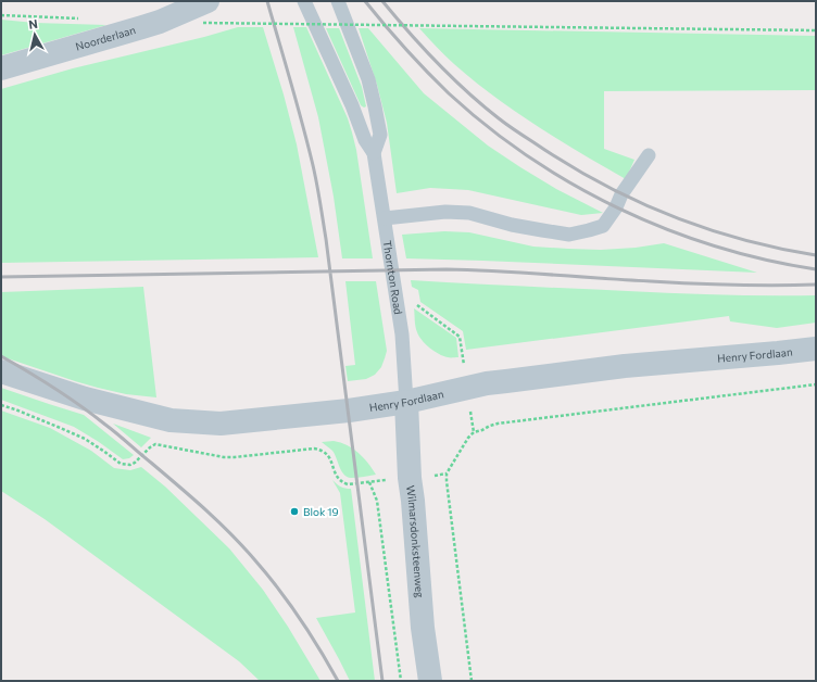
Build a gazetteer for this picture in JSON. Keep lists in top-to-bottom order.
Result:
{
  "streets": {
    "street": ["Noorderlaan", "Henry Fordlaan", "Wilmarsdonksteenweg"],
    "lane": ["Thornton Road"]
  },
  "crossings": [
    ["Thornton Road", "Henry Fordlaan"],
    ["Thornton Road", "Wilmarsdonksteenweg"],
    ["Henry Fordlaan", "Wilmarsdonksteenweg"]
  ],
  "places": ["Blok 19"],
  "north": "top"
}
